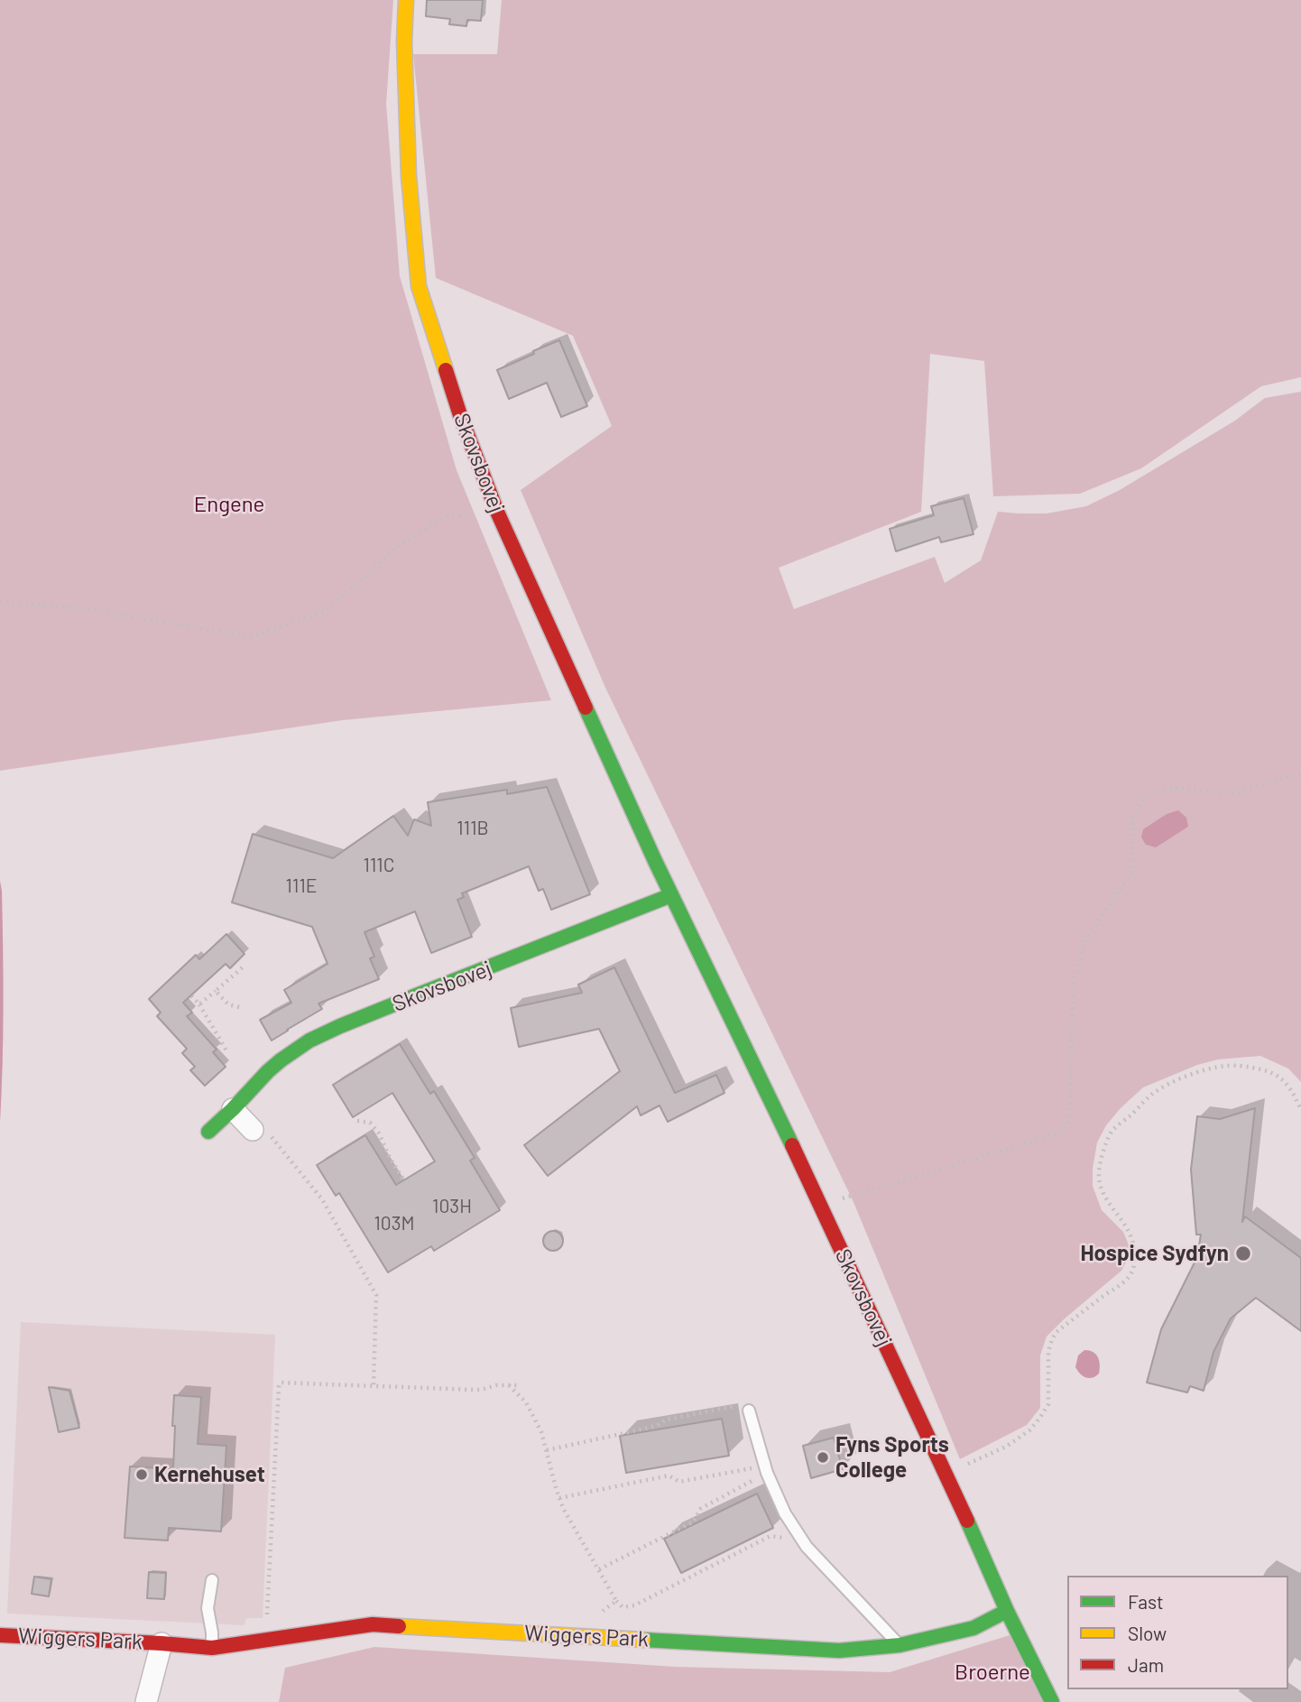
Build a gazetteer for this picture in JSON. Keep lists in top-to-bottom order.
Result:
{
  "streets": {
    "street": ["Skovsbovej", "Wiggers Park"]
  },
  "crossings": [
    ["Skovsbovej", "Wiggers Park"]
  ],
  "parks": ["Engene", "Broerne"],
  "places": ["Hospice Sydfyn", "Fyns Sports College", "Kernehuset"],
  "house_numbers": [
    "111B",
    "111C",
    "111E",
    "103H",
    "103M"
  ],
  "legend": ["Fast", "Slow", "Jam"]
}
